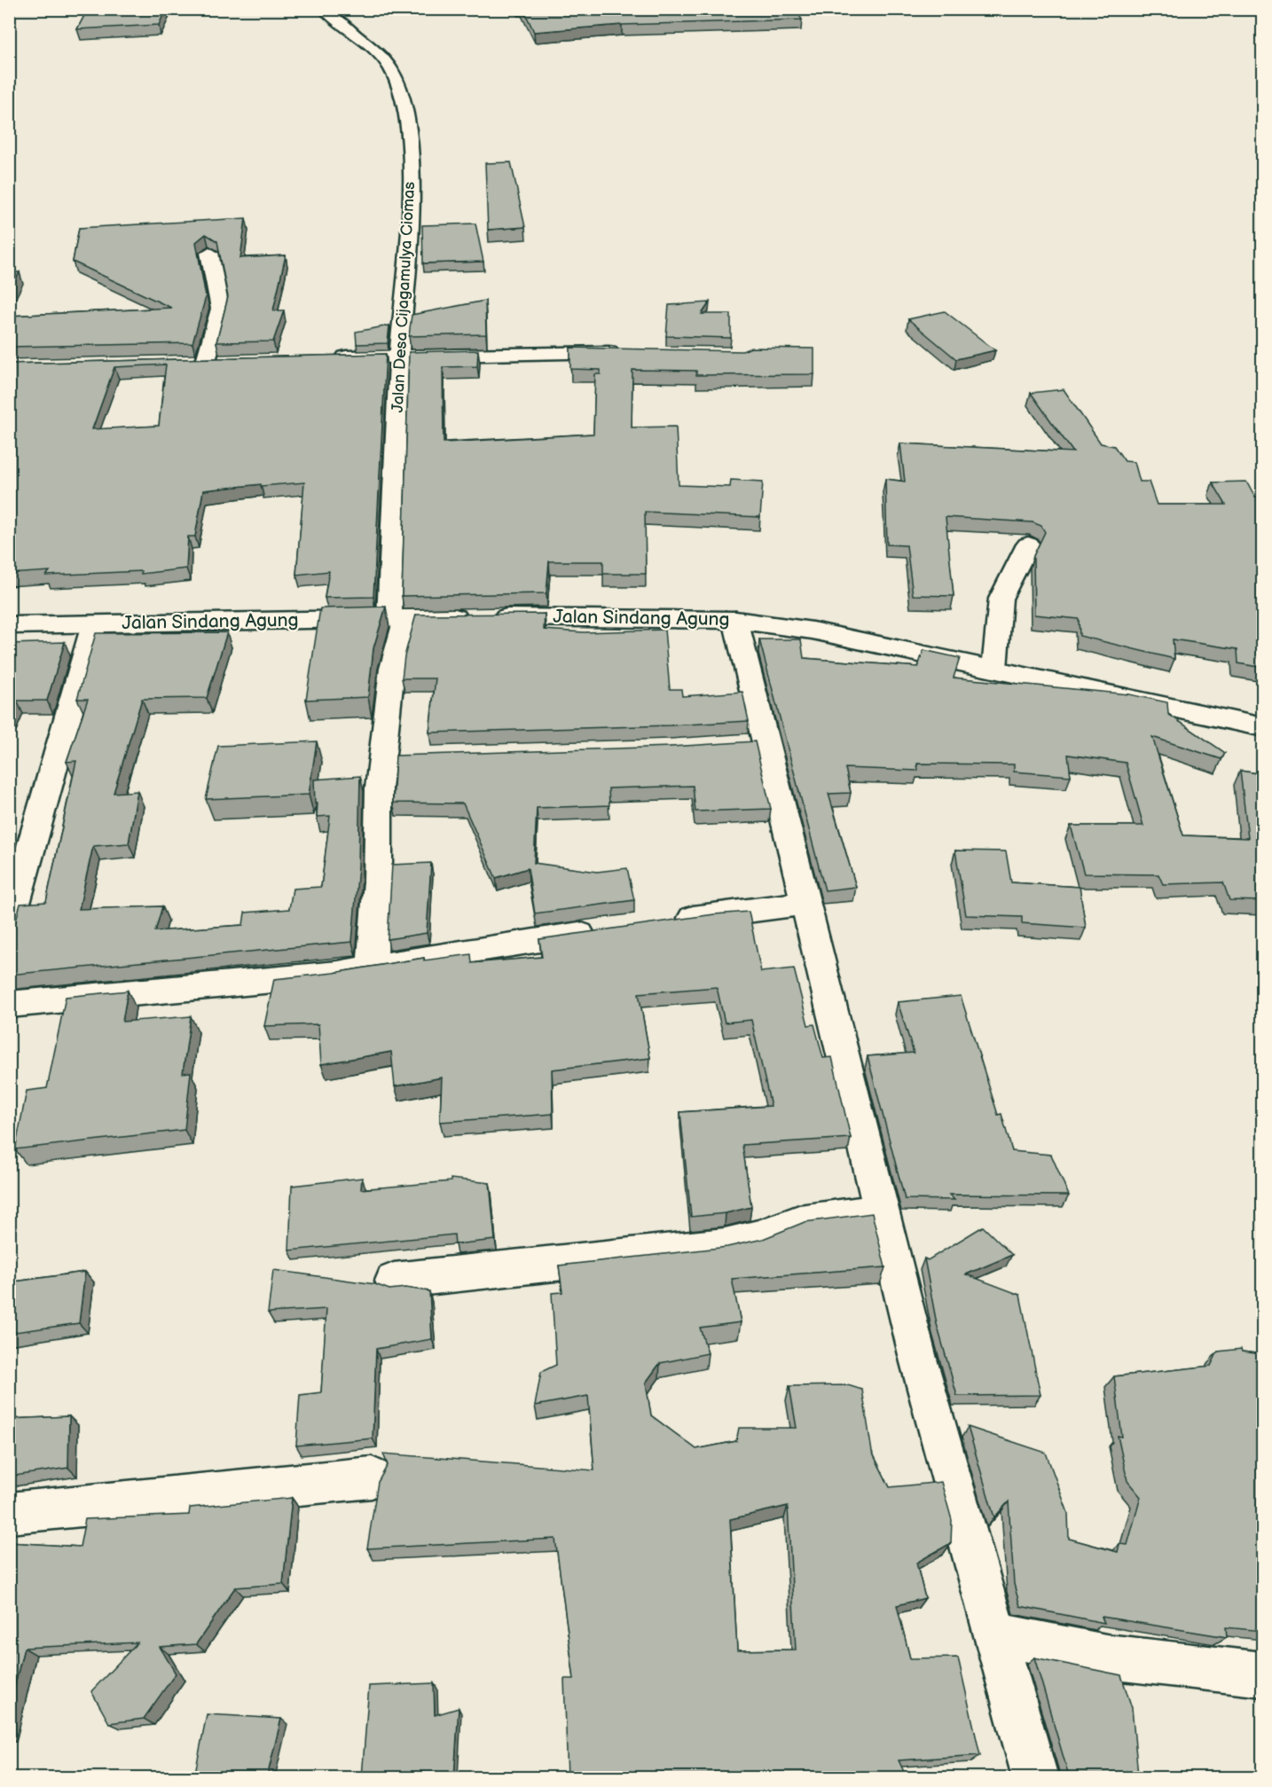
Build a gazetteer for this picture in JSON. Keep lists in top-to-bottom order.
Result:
{
  "streets": {
    "street": ["Jalan Desa Cijagamulya Ciomas", "Jalan Sindang Agung"]
  },
  "crossings": [
    ["Jalan Desa Cijagamulya Ciomas", "Jalan Sindang Agung"]
  ]
}
